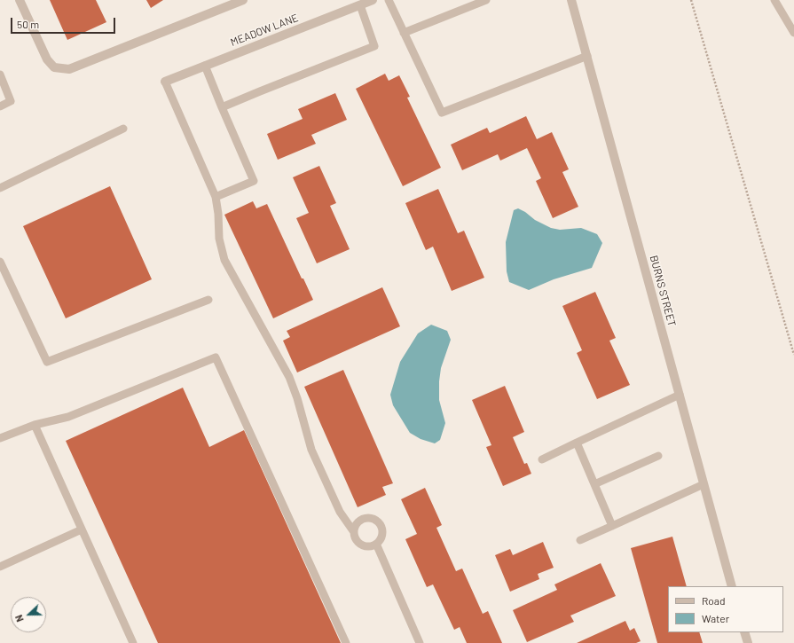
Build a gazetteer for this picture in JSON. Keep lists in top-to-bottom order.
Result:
{
  "streets": {
    "street": ["MEADOW LANE", "BURNS STREET"]
  },
  "legend": ["Road", "Water"],
  "scale_bar": "50 m",
  "north": "left"
}
